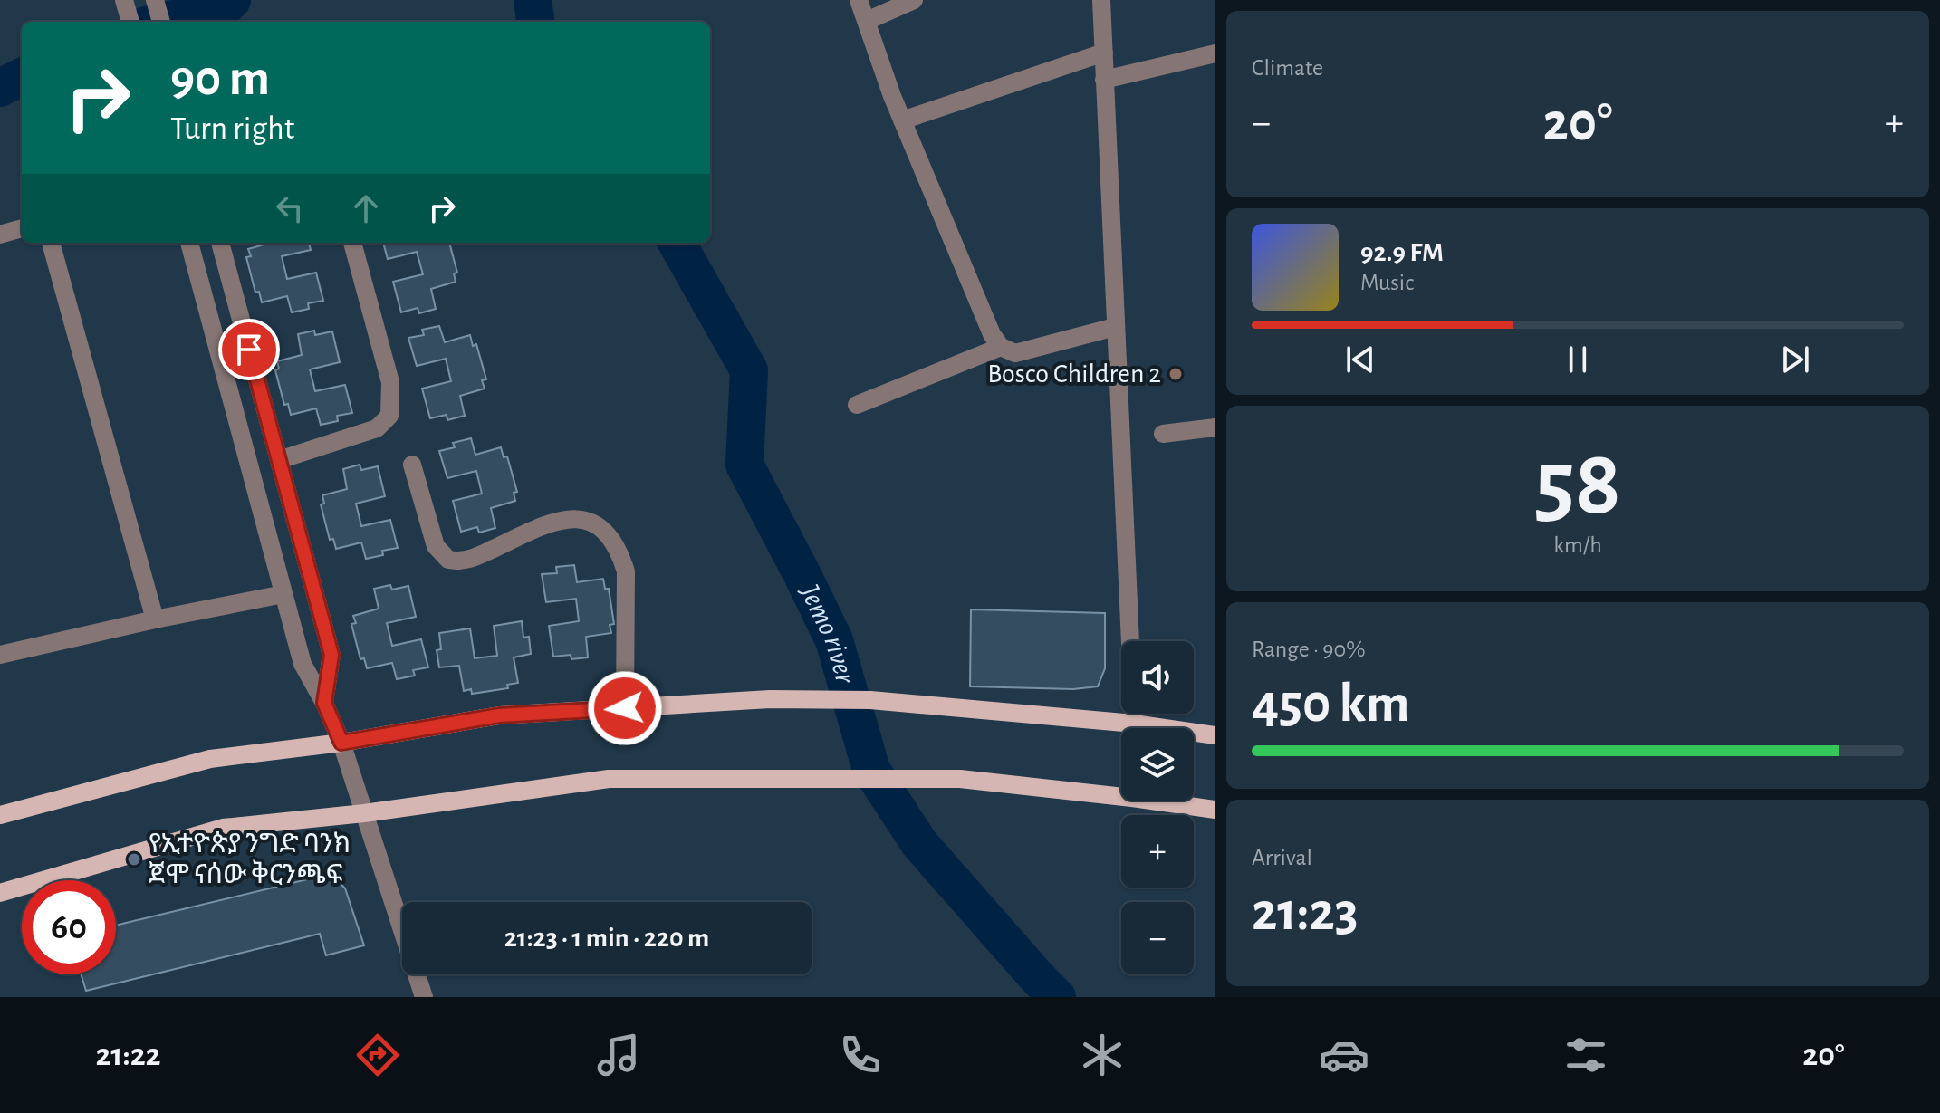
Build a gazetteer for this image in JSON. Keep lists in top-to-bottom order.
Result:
{
  "water": ["Jemo river"],
  "places": ["Bosco Children 2", "የኢተዮጵያ ንግድ ባንክ ጀሞ ናሰው ቅርንጫፍ"],
  "page": {
    "tile": [
      "Climate",
      ["58", "km/h"],
      ["Range · 90%", "450 km"],
      ["Arrival", "21:23"]
    ],
    "turn": ["90 m", "Turn right"],
    "heat": ["−", "20°", "+"],
    "song": ["92.9 FM", "Music"],
    "map_buttons": ["+", "−"],
    "limit": "60",
    "trip": "21:23 · 1 min · 220 m",
    "tabs": ["21:22", "20°"]
  }
}
